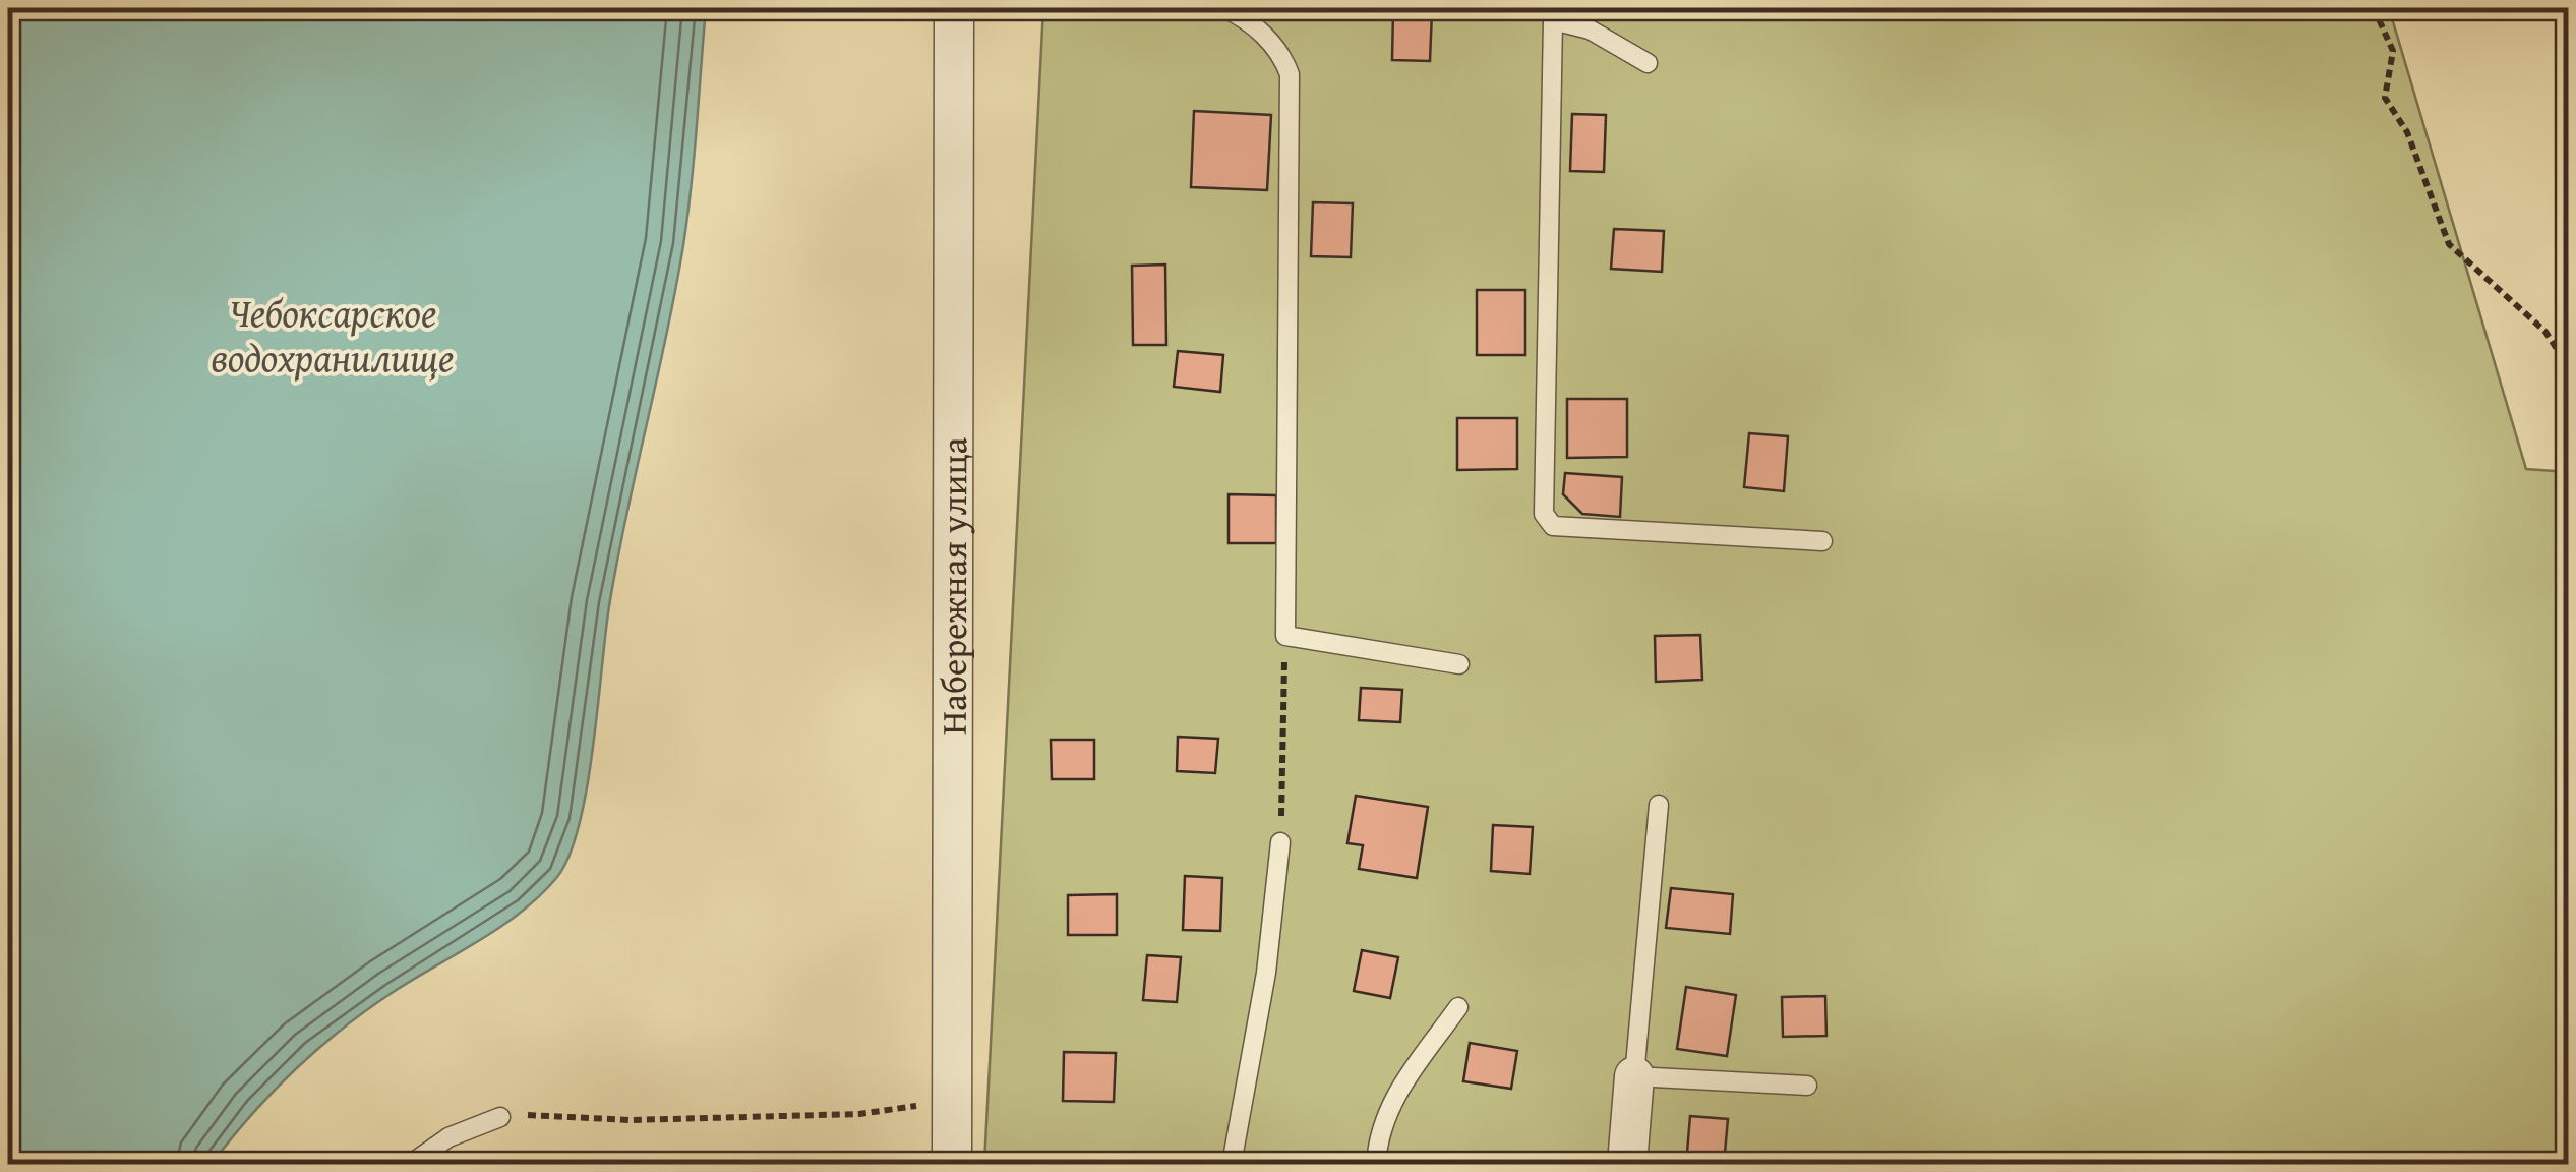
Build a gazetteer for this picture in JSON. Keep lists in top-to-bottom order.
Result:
{
  "streets": {
    "street": ["Набережная улица"]
  },
  "water": ["Чебоксарское водохранилище"]
}
